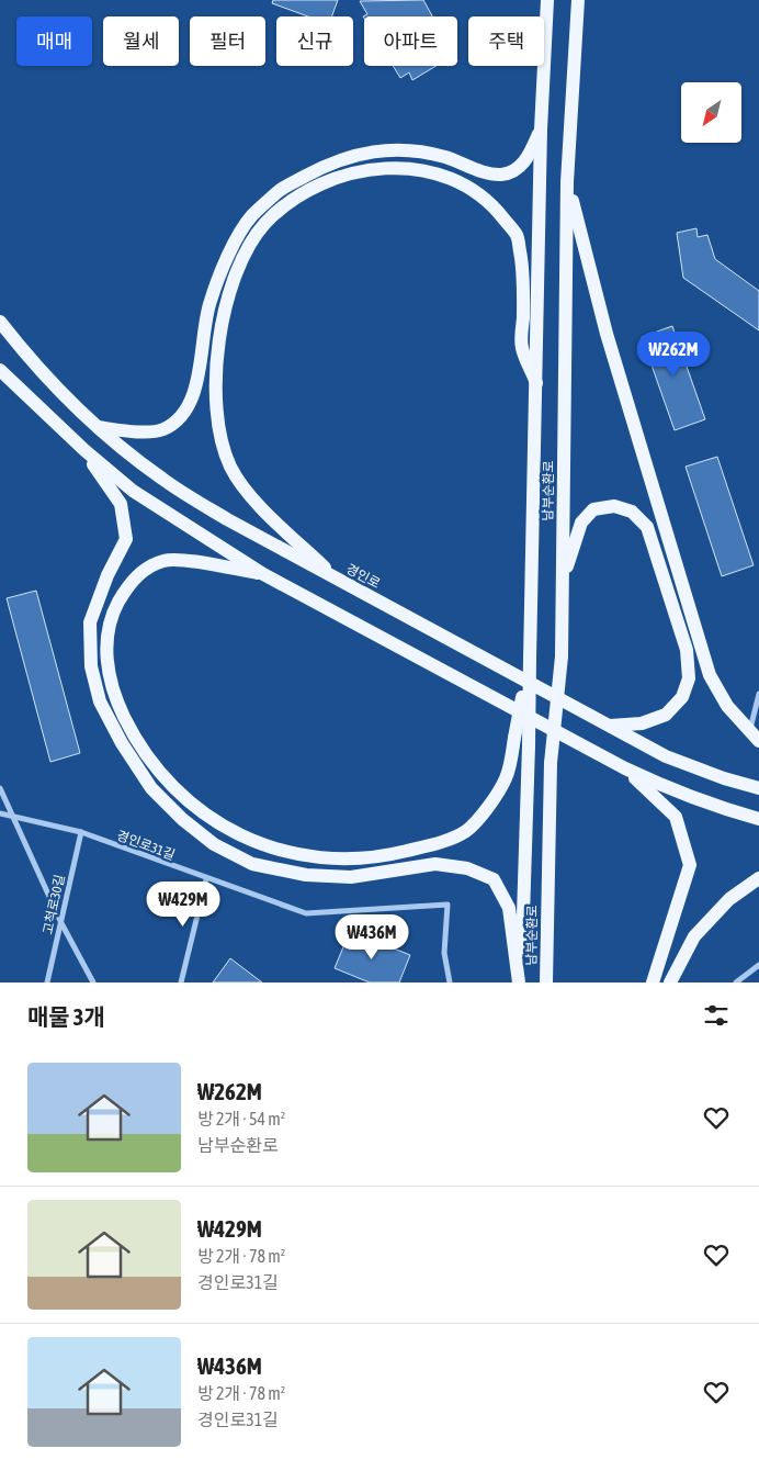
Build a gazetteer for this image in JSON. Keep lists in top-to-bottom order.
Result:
{
  "streets": {
    "main road": ["남부순환로", "경인로"],
    "street": ["경인로31길", "고척로30길"]
  },
  "crossings": [
    ["경인로31길", "고척로30길"]
  ],
  "north": "bottom left",
  "page": {
    "chip": [
      "매매",
      "월세",
      "필터",
      "신규",
      "아파트",
      "주택"
    ],
    "price": ["₩262M", "₩429M", "₩436M"],
    "heading": "매물 3개",
    "list": [
      {
        "name": "₩262M",
        "note": "방 2개 · 54 m² · 남부순환로"
      },
      {
        "name": "₩429M",
        "note": "방 2개 · 78 m² · 경인로31길"
      },
      {
        "name": "₩436M",
        "note": "방 2개 · 78 m² · 경인로31길"
      }
    ]
  }
}
